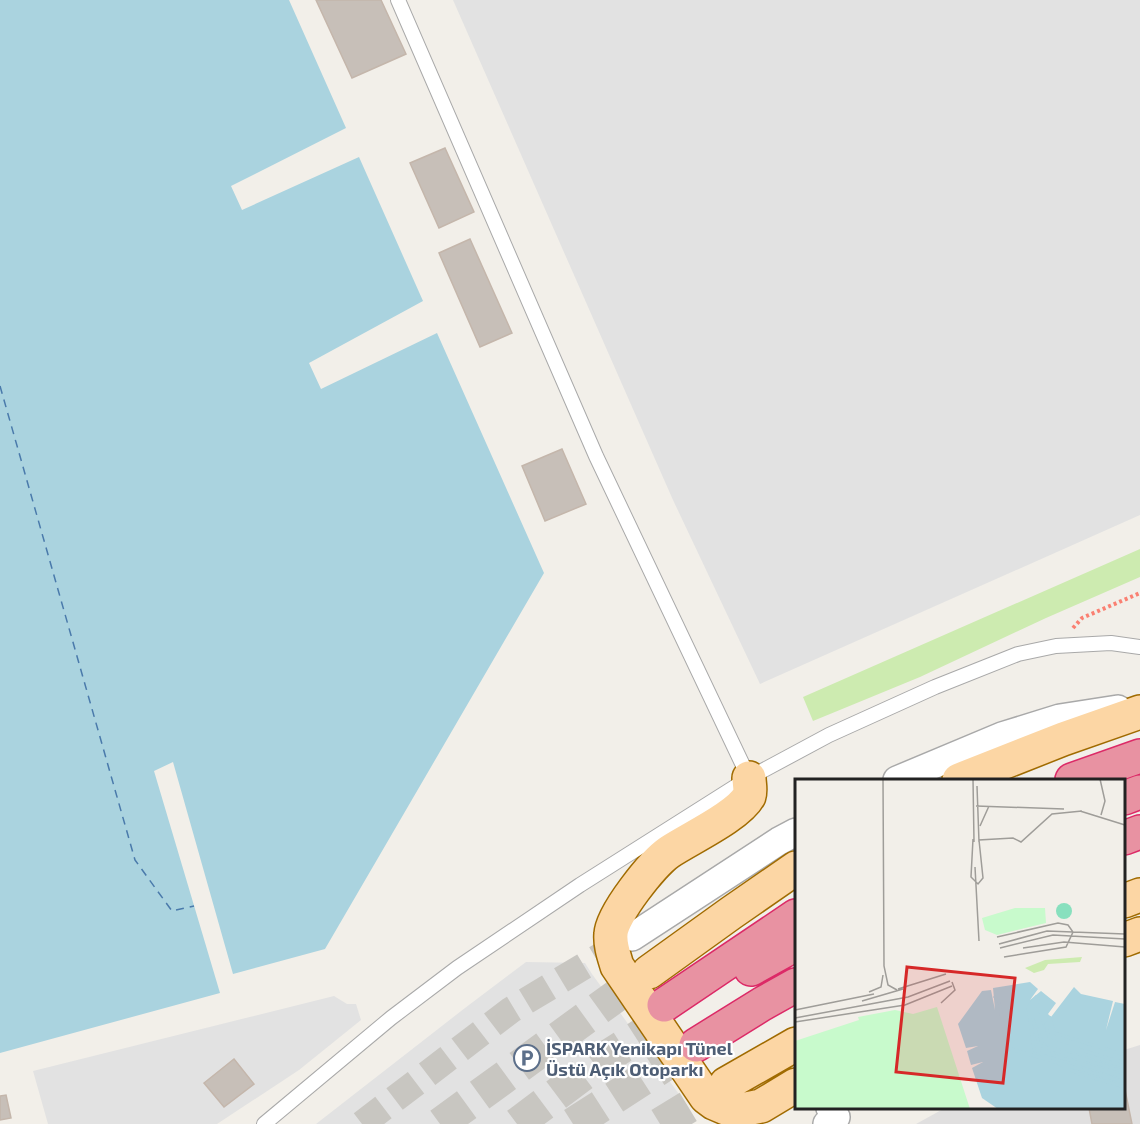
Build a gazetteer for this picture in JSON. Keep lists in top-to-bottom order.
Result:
{
  "places": {
    "parking": ["İSPARK Yenikapı Tünel Üstü Açık Otoparkı"]
  }
}
